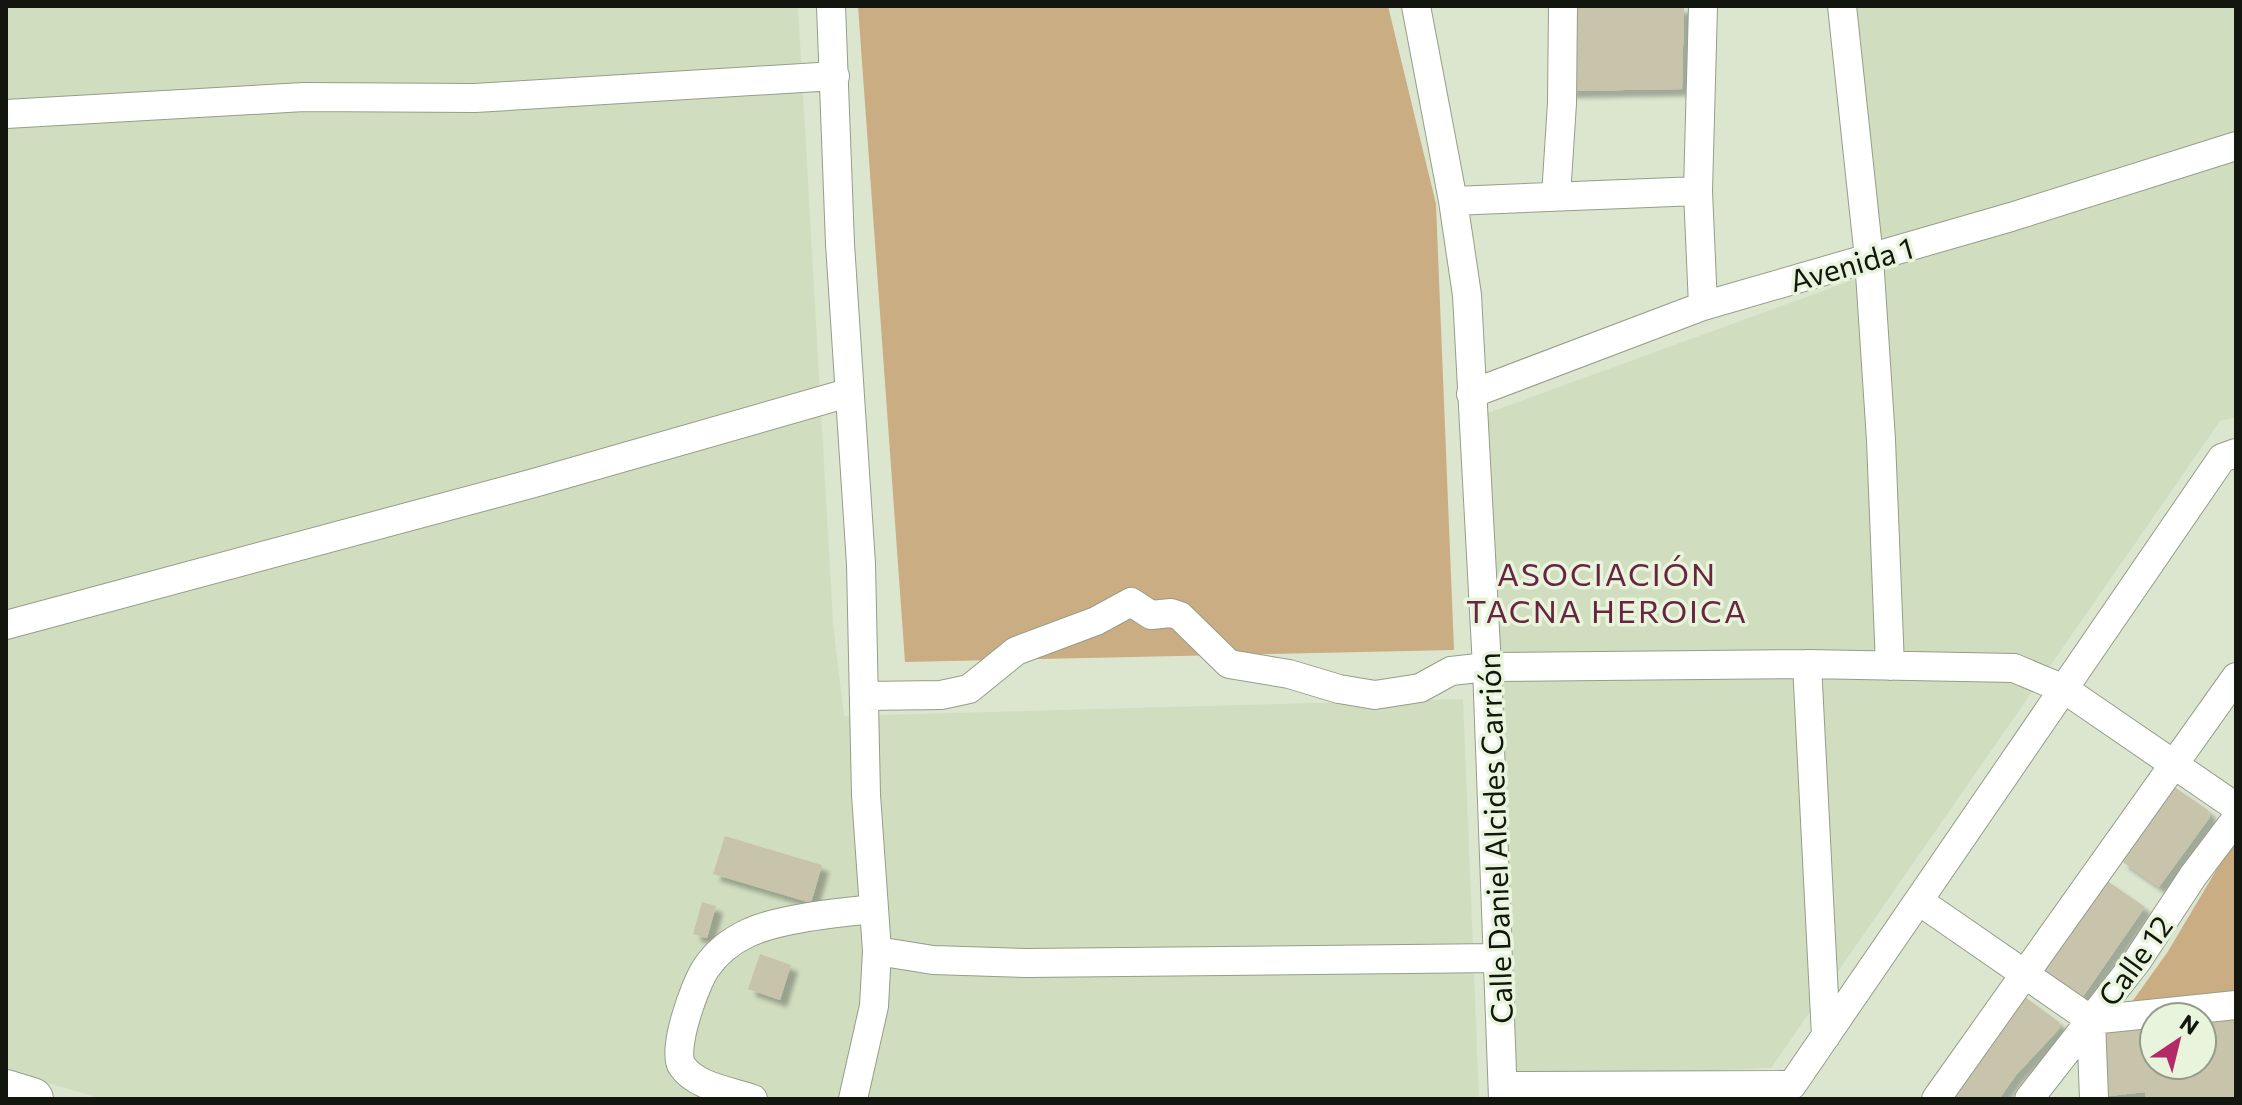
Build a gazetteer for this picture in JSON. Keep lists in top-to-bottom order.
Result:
{
  "streets": {
    "street": ["Avenida 1", "Calle Daniel Alcides Carrión", "Calle 12"]
  },
  "crossings": [
    ["Avenida 1", "Calle Daniel Alcides Carrión"]
  ],
  "districts": ["ASOCIACIÓN TACNA HEROICA"],
  "north": "top right"
}
